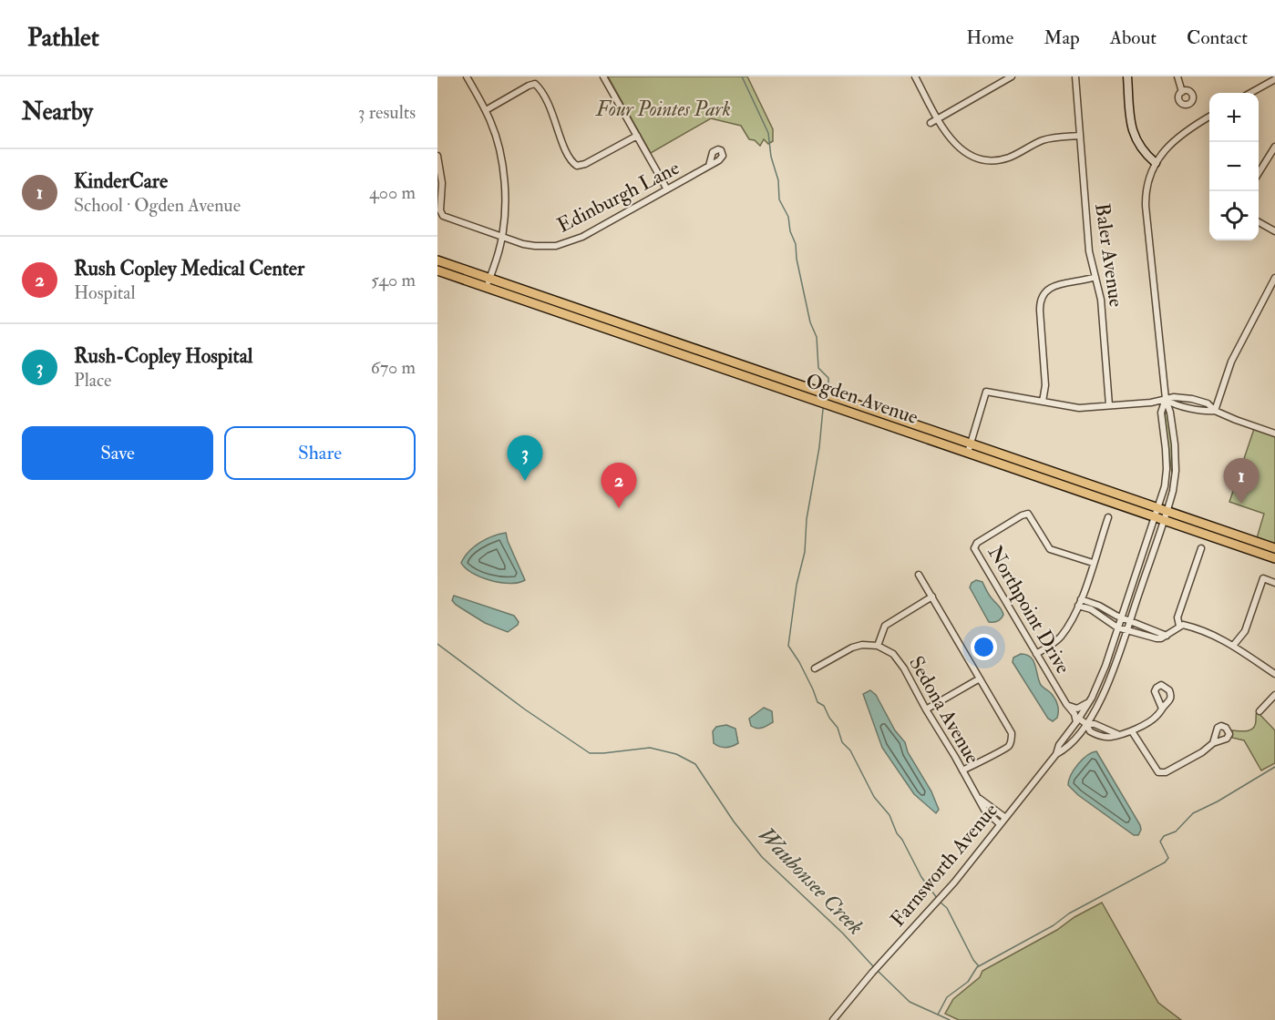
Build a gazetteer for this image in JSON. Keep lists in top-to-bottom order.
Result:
{
  "streets": {
    "main road": ["Ogden Avenue"],
    "street": [
      "Edinburgh Lane",
      "Baler Avenue",
      "Northpoint Drive",
      "Sedona Avenue",
      "Farnsworth Avenue"
    ]
  },
  "crossings": [
    ["Ogden Avenue", "Farnsworth Avenue"],
    ["Northpoint Drive", "Farnsworth Avenue"],
    ["Sedona Avenue", "Farnsworth Avenue"]
  ],
  "water": ["Waubonsee Creek"],
  "parks": ["Four Pointes Park"],
  "page": {
    "header": "Pathlet",
    "nav": [
      "Home",
      "Map",
      "About",
      "Contact"
    ],
    "heading": ["Nearby", "3 results"],
    "map_buttons": ["+", "−"],
    "list": [
      {
        "mark": "1",
        "name": "KinderCare",
        "note": "School · Ogden Avenue",
        "value": "400 m"
      },
      {
        "mark": "2",
        "name": "Rush Copley Medical Center",
        "note": "Hospital",
        "value": "540 m"
      },
      {
        "mark": "3",
        "name": "Rush-Copley Hospital",
        "note": "Place",
        "value": "670 m"
      }
    ],
    "buttons": ["Save", "Share"],
    "pins": ["3", "1", "2"]
  }
}
